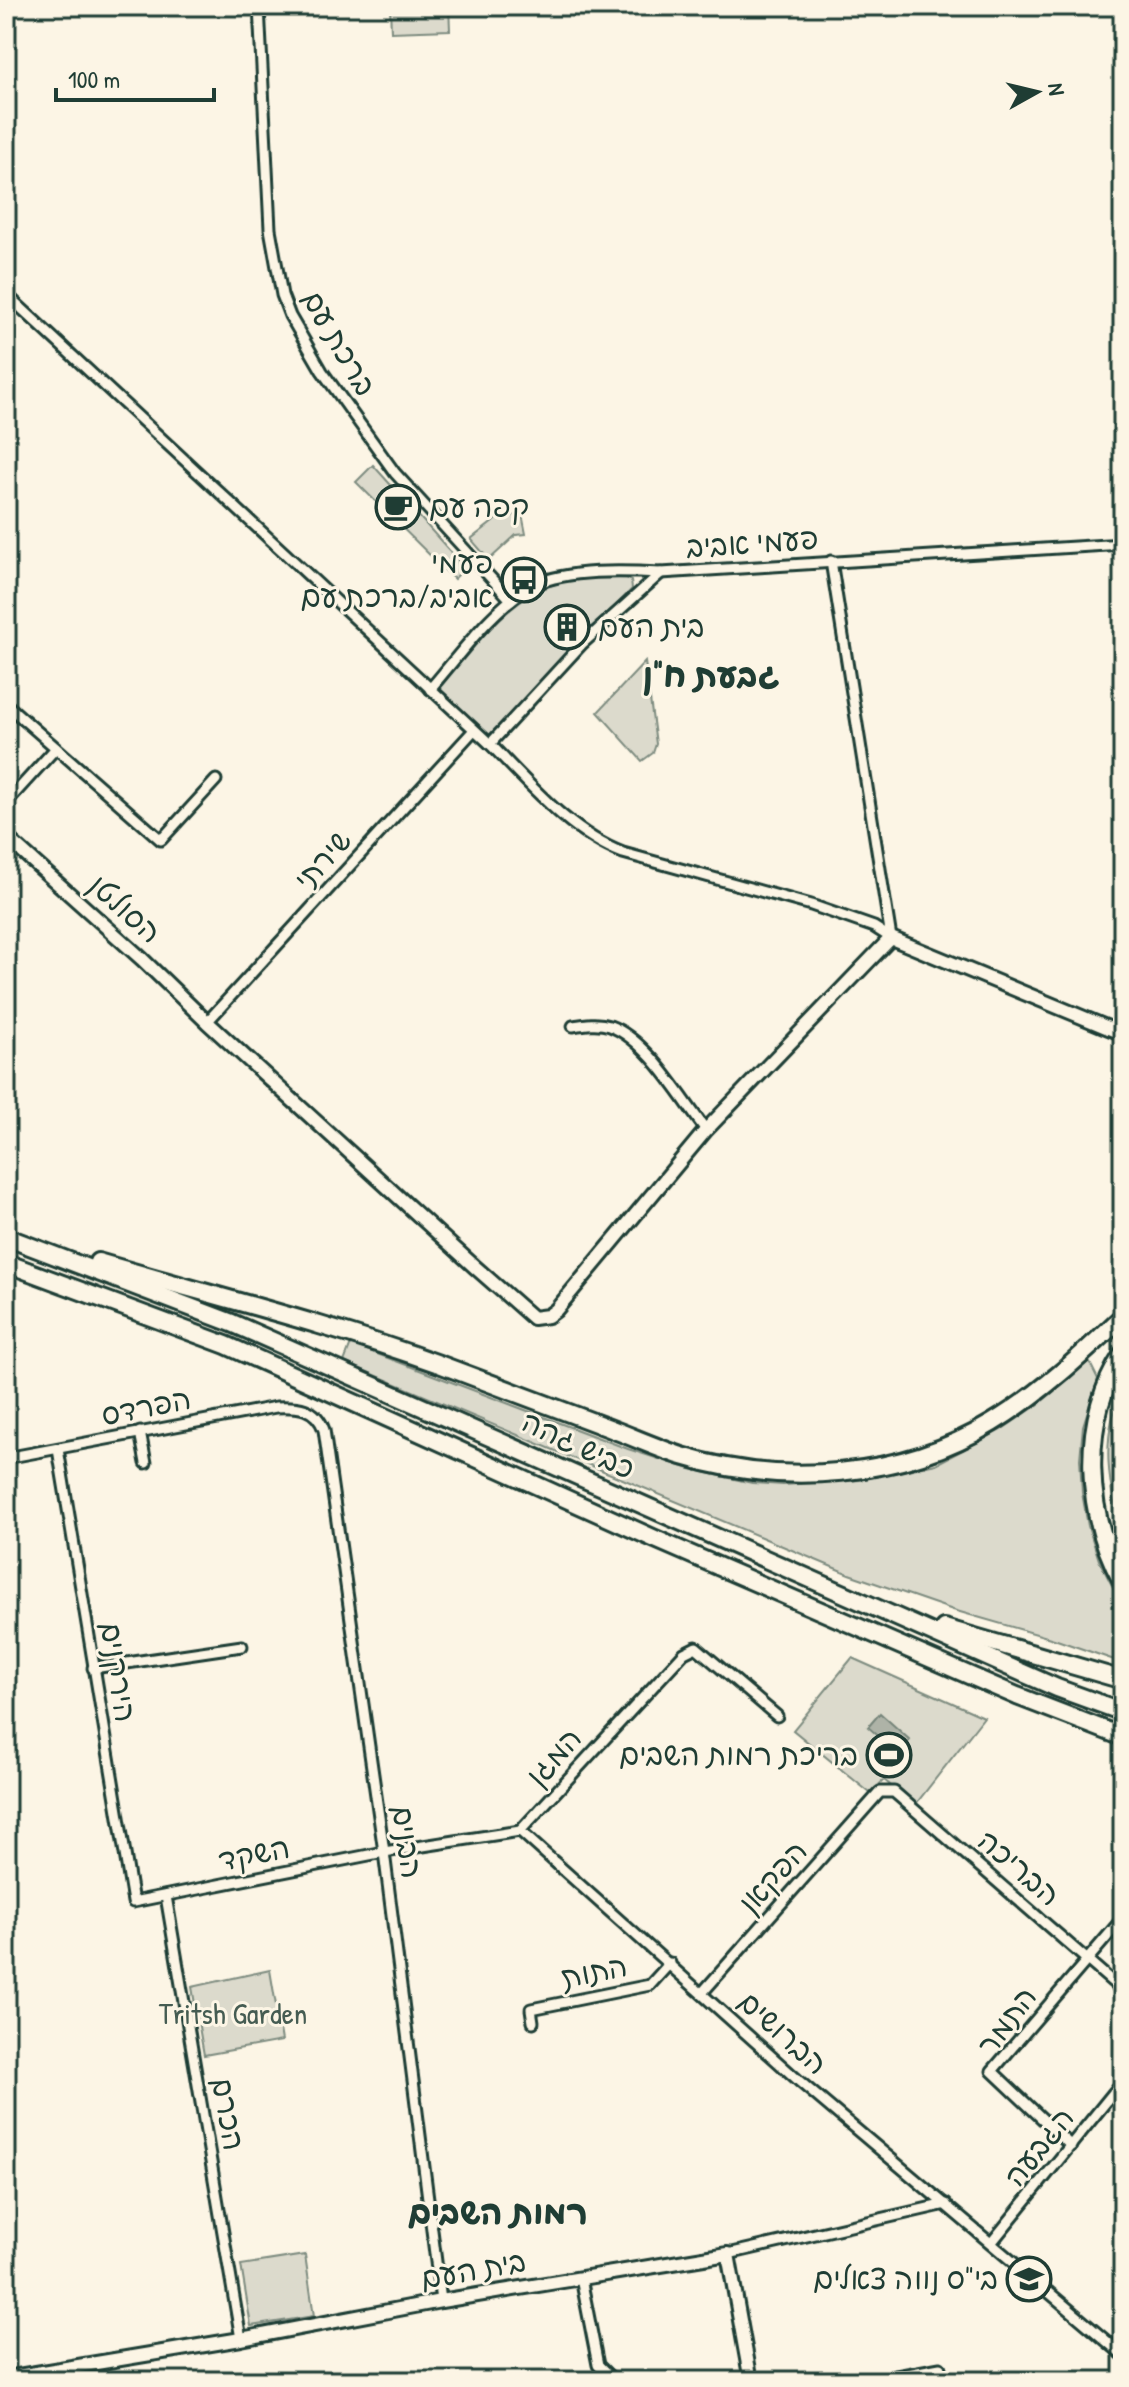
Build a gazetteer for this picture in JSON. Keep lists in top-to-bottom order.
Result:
{
  "streets": {
    "highway": ["כביש גהה"],
    "street": [
      "ברכת עם",
      "פעמי אביב",
      "שירתי",
      "הסולטן",
      "הפרדס",
      "הירקנים",
      "המגן",
      "הבנים",
      "השקד",
      "הבריכה",
      "הפקאן",
      "התות",
      "התמר",
      "הברושים",
      "הכרם",
      "הגבעה",
      "בית העם"
    ]
  },
  "crossings": [
    ["ברכת עם", "פעמי אביב"],
    ["שירתי", "הסולטן"],
    ["הפרדס", "הירקנים"],
    ["הפרדס", "הבנים"],
    ["הירקנים", "השקד"],
    ["המגן", "הברושים"],
    ["הבנים", "השקד"],
    ["הבנים", "בית העם"],
    ["השקד", "הכרם"],
    ["הבריכה", "הפקאן"],
    ["הבריכה", "התמר"],
    ["הפקאן", "הברושים"],
    ["התות", "הברושים"],
    ["התמר", "הגבעה"],
    ["הברושים", "הגבעה"],
    ["הברושים", "בית העם"],
    ["הכרם", "בית העם"]
  ],
  "districts": ["גבעת ח\"ן", "רמות השבים"],
  "parks": ["Tritsh Garden"],
  "places": {
    "cafe": ["קפה עם"],
    "bus stop": ["פעמי אביב/ברכת עם"],
    "building": ["בית העם"],
    "sports": ["בריכת רמות השבים"],
    "school or university": ["בי\"ס נווה צאלים"]
  },
  "scale_bar": "100 m",
  "north": "right"
}
